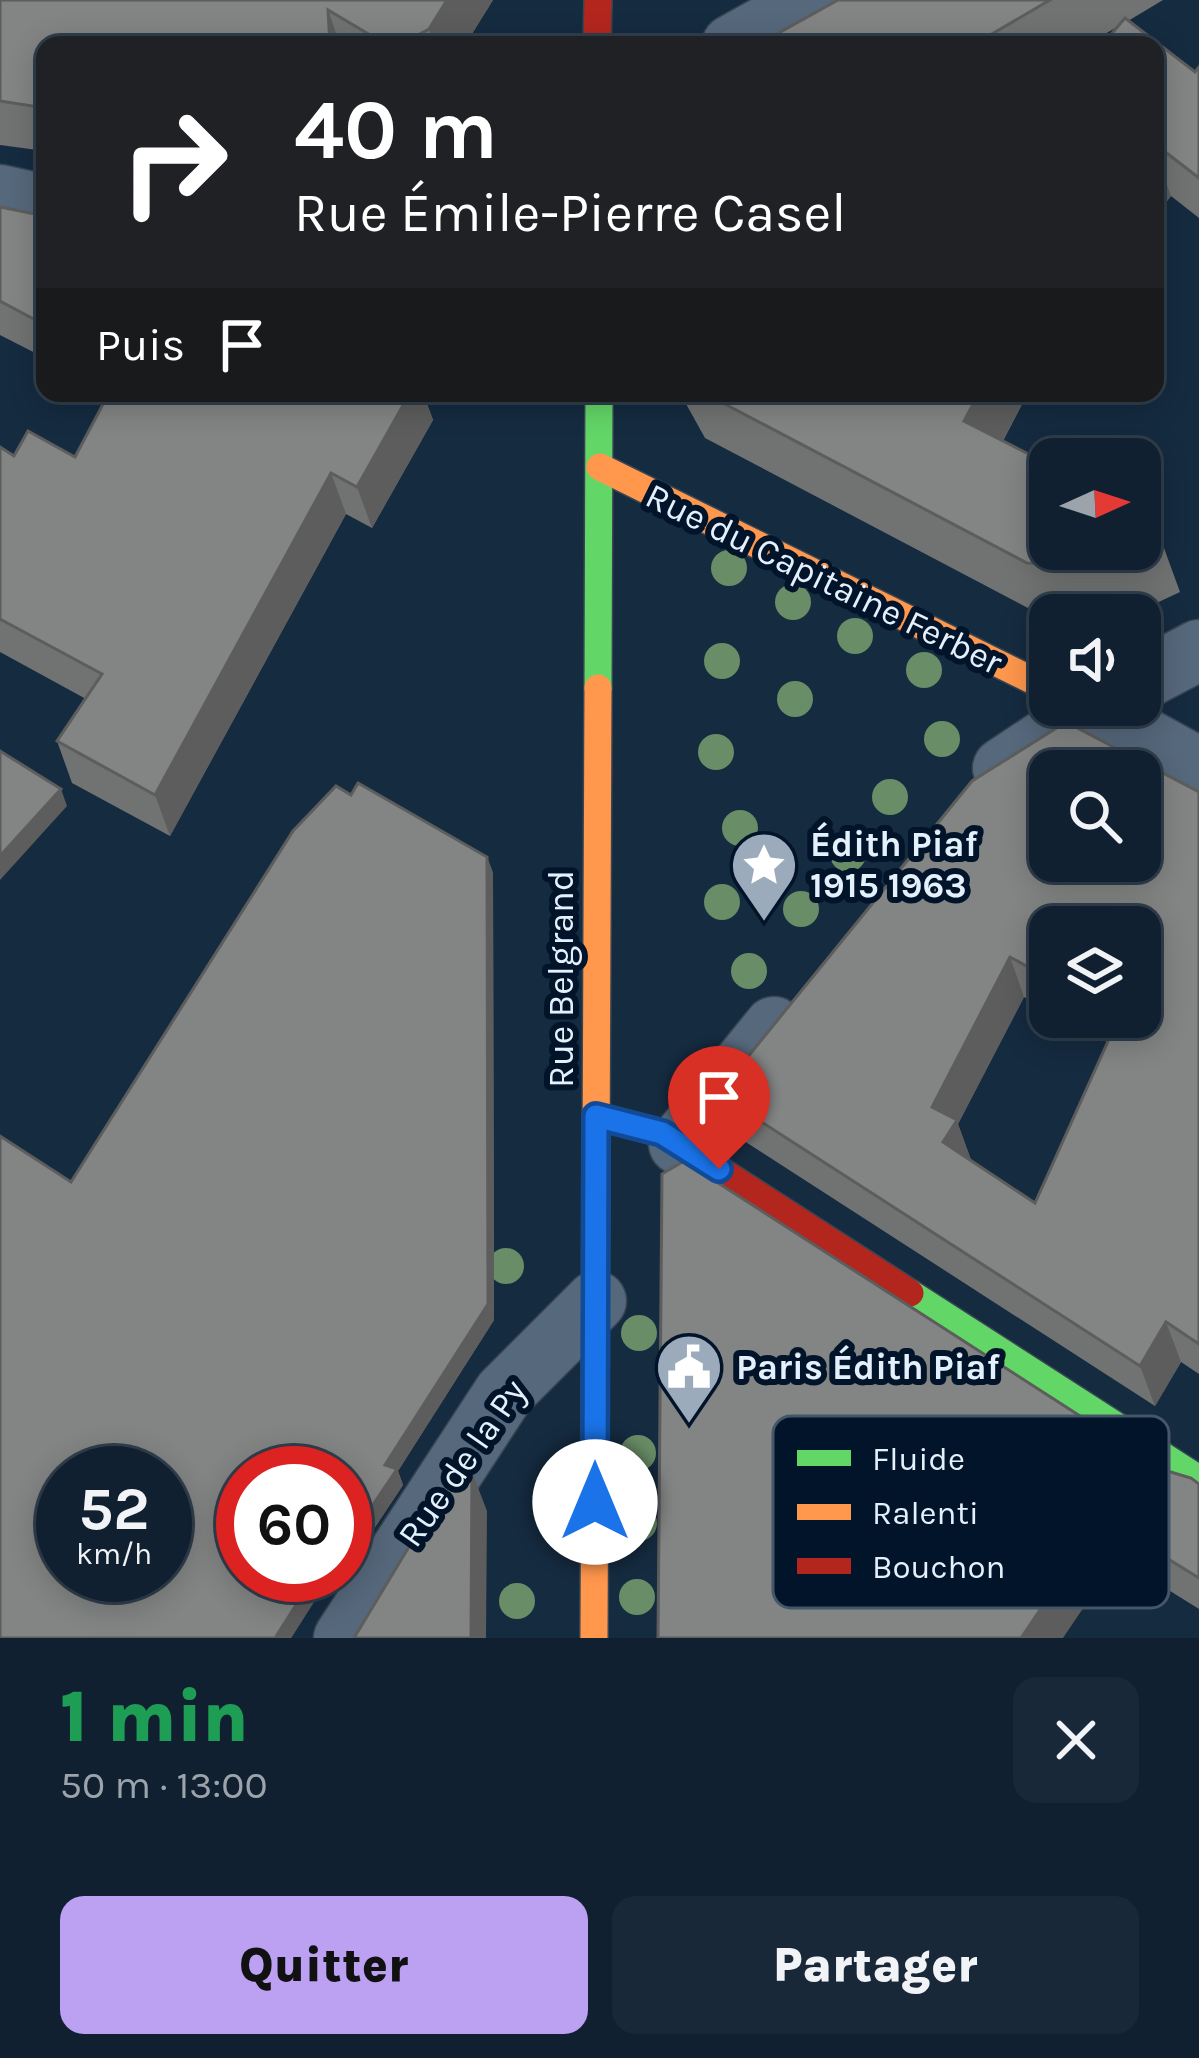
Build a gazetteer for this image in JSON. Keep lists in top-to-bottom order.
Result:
{
  "streets": {
    "main road": ["Rue du Capitaine Ferber", "Rue Belgrand"],
    "street": ["Rue de la Py"]
  },
  "crossings": [
    ["Rue du Capitaine Ferber", "Rue Belgrand"],
    ["Rue Belgrand", "Rue de la Py"]
  ],
  "places": {
    "place": ["Édith Piaf 1915 1963"],
    "public building": ["Paris Édith Piaf"]
  },
  "legend": ["Fluide", "Ralenti", "Bouchon"],
  "north": "right",
  "page": {
    "turn": ["40 m", "Rue Émile-Pierre Casel"],
    "then": "Puis",
    "speed": "52 km/h",
    "limit": "60",
    "heading": ["1 min", "50 m · 13:00"],
    "buttons": ["Quitter", "Partager"]
  }
}
